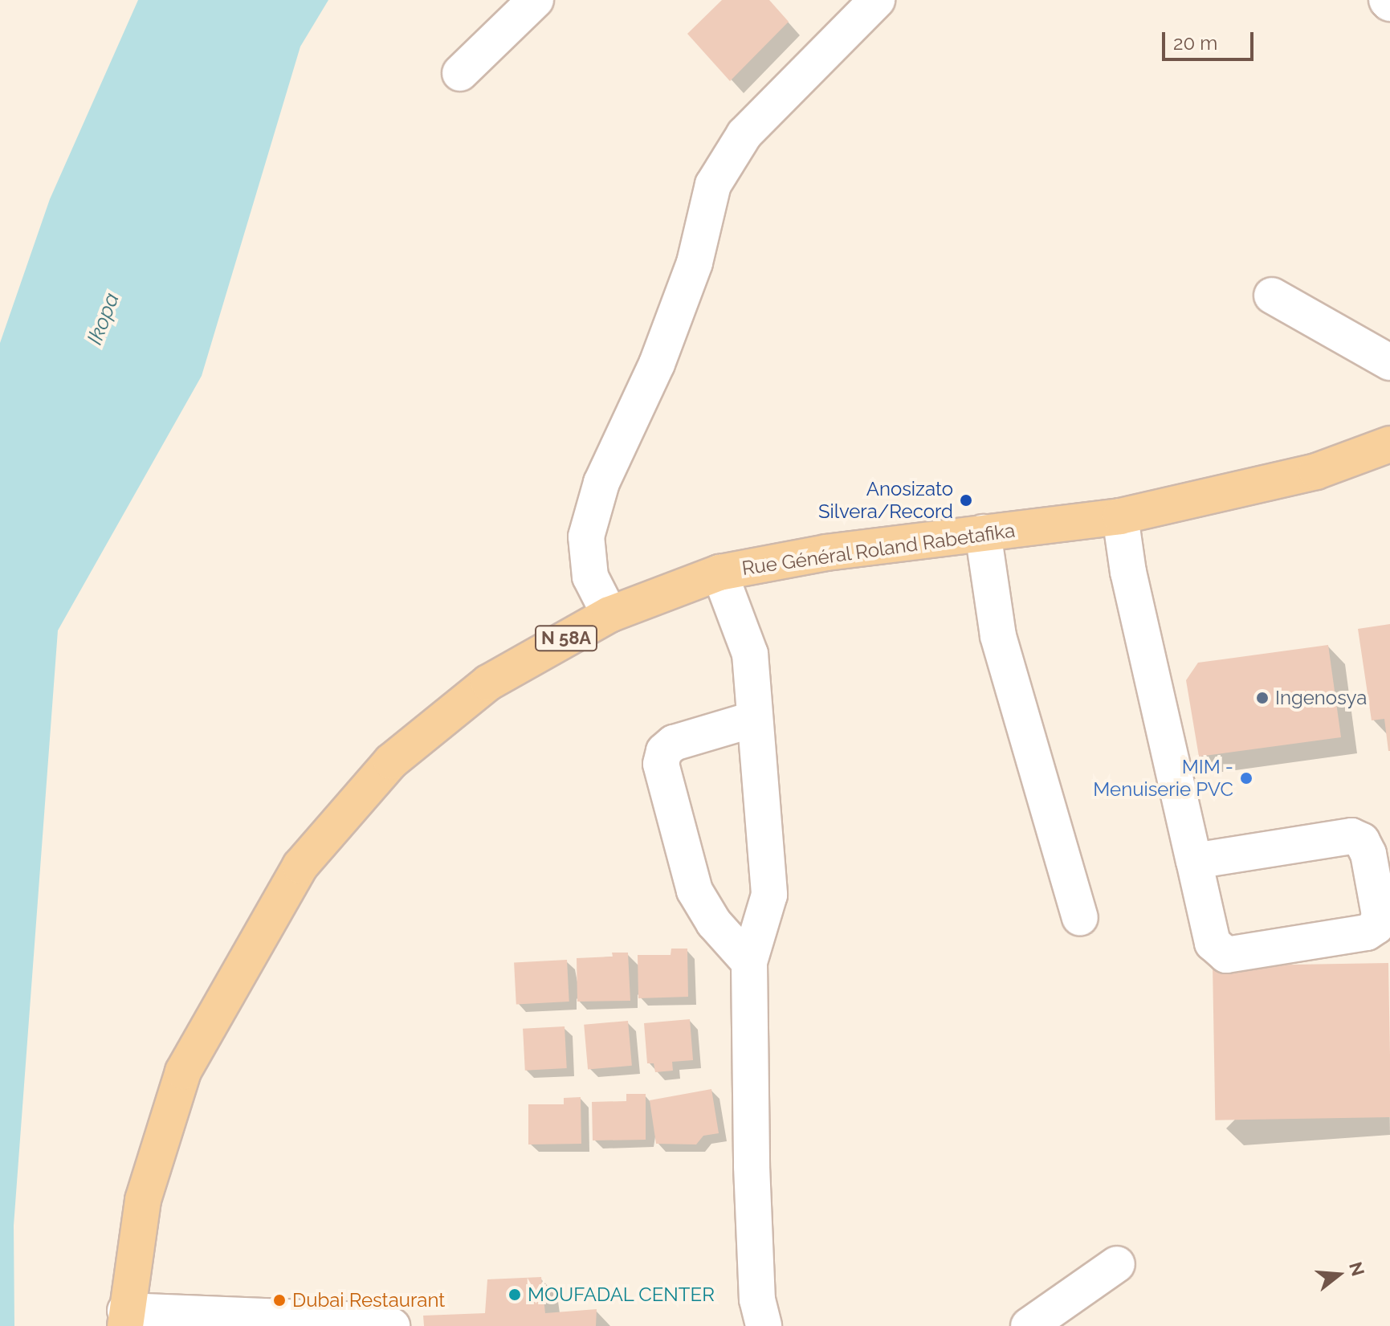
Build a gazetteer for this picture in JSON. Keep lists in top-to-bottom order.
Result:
{
  "streets": {
    "main road": ["Rue Général Roland Rabetafika", "N 58A"]
  },
  "water": ["Ikopa"],
  "places": [
    "Anosizato Silvera/Record",
    "Ingenosya",
    "MIM - Menuiserie PVC",
    "MOUFADAL CENTER",
    "Dubai Restaurant"
  ],
  "scale_bar": "20 m",
  "north": "right"
}
